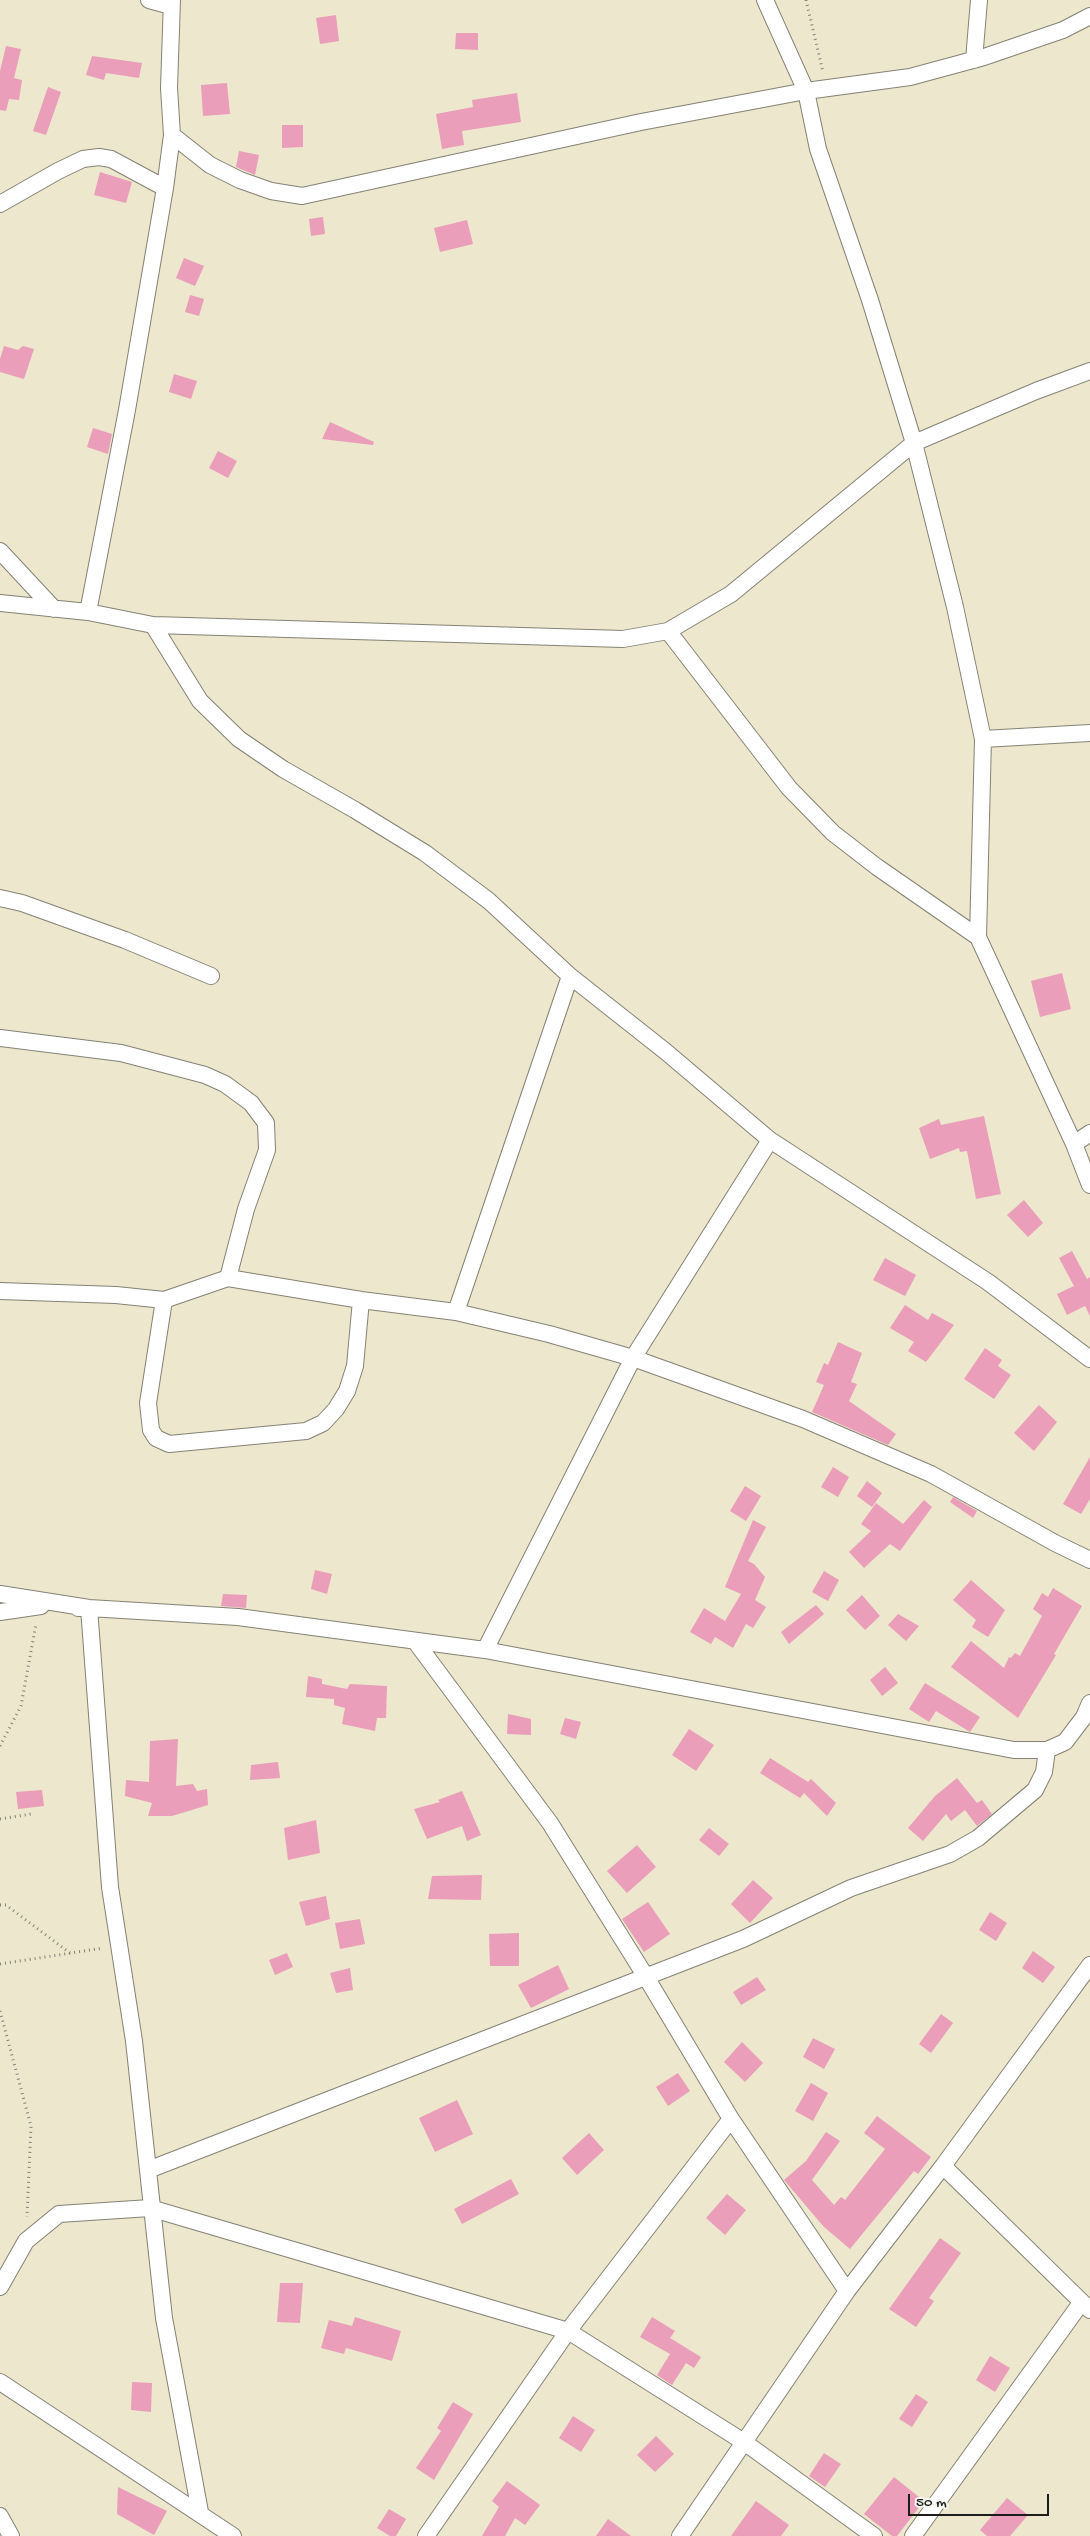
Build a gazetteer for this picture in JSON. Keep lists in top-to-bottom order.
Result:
{
  "scale_bar": "50 m"
}
